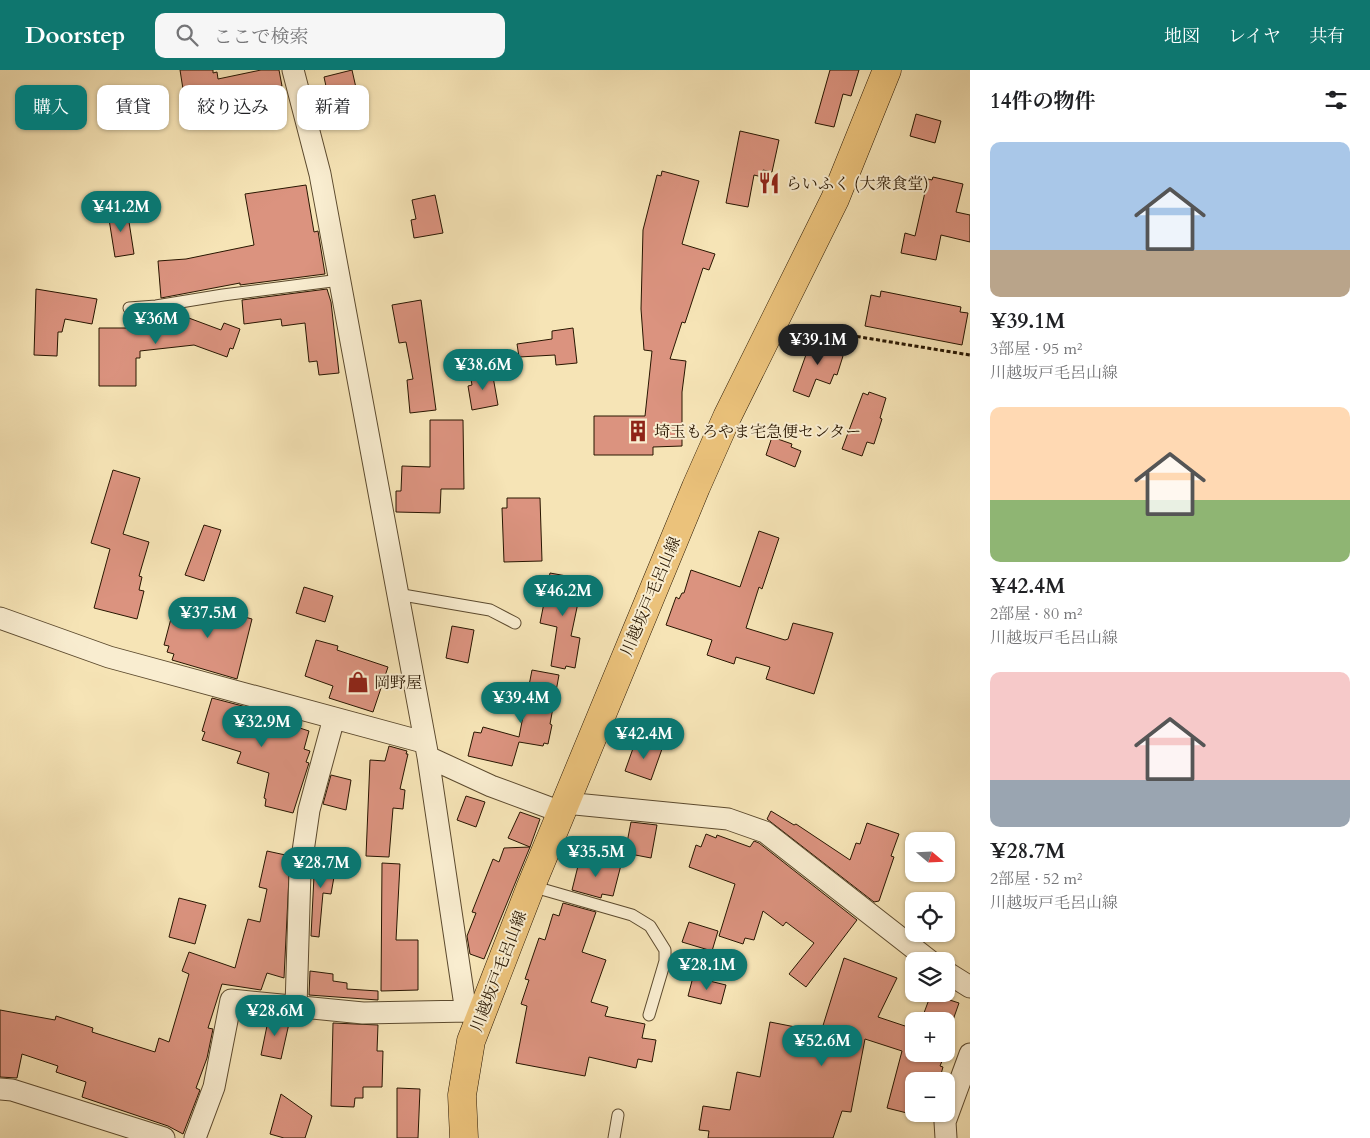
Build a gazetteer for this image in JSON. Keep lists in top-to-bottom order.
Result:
{
  "streets": {
    "main road": ["川越坂戸毛呂山線"]
  },
  "places": {
    "restaurant": ["らいふく (大衆食堂)"],
    "building": ["埼玉もろやま宅急便センター"],
    "shop": ["岡野屋"]
  },
  "north": "right",
  "page": {
    "header": "Doorstep",
    "search": "ここで検索",
    "nav": ["地図", "レイヤ", "共有"],
    "heading": "14件の物件",
    "chip": [
      "購入",
      "賃貸",
      "絞り込み",
      "新着"
    ],
    "list": [
      {
        "name": "¥39.1M",
        "note": "3部屋 · 95 m² · 川越坂戸毛呂山線"
      },
      {
        "name": "¥42.4M",
        "note": "2部屋 · 80 m² · 川越坂戸毛呂山線"
      },
      {
        "name": "¥28.7M",
        "note": "2部屋 · 52 m² · 川越坂戸毛呂山線"
      }
    ],
    "price": [
      "¥41.2M",
      "¥36M",
      "¥39.1M",
      "¥38.6M",
      "¥46.2M",
      "¥37.5M",
      "¥39.4M",
      "¥32.9M",
      "¥42.4M",
      "¥35.5M",
      "¥28.7M",
      "¥28.1M",
      "¥28.6M",
      "¥52.6M"
    ],
    "map_buttons": ["+", "−"]
  }
}
